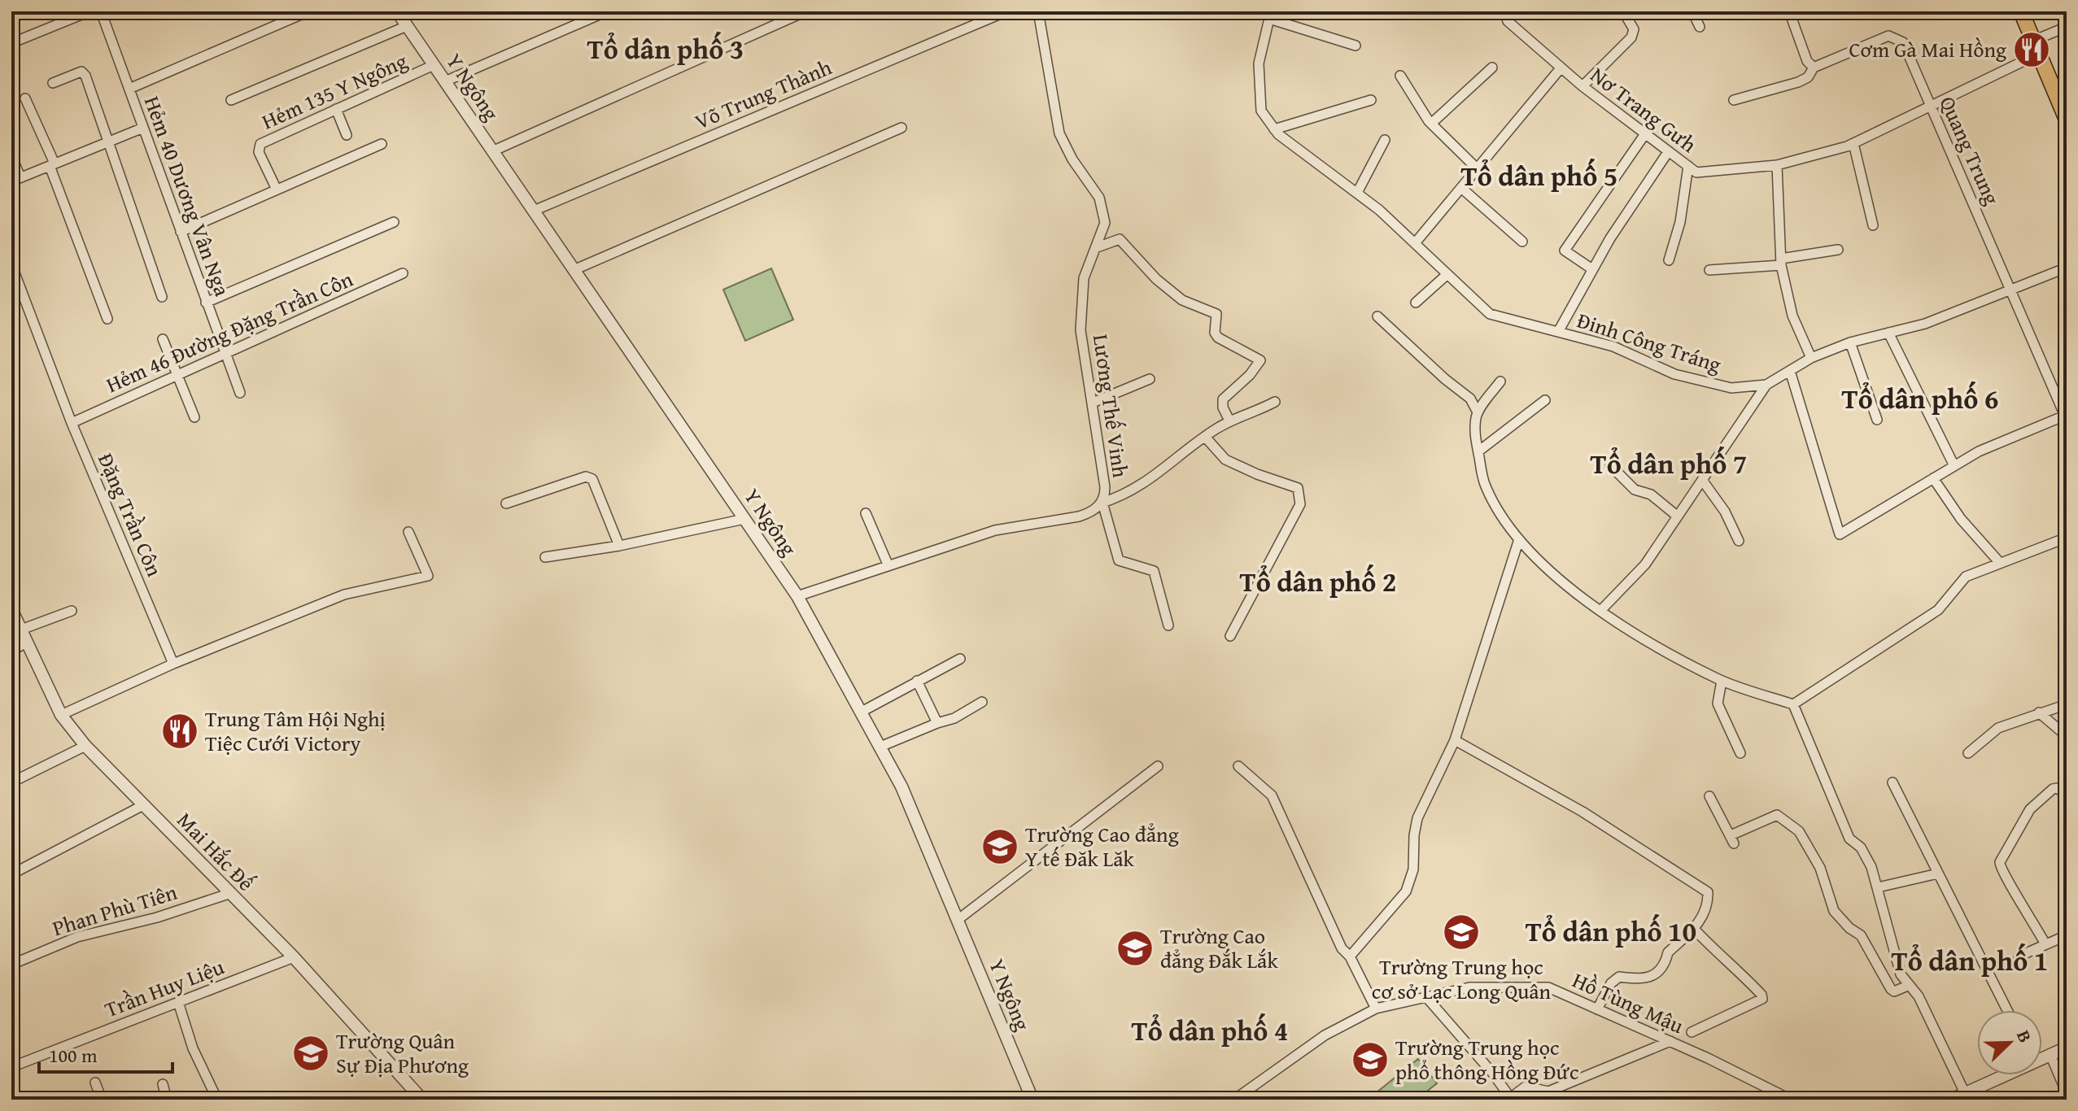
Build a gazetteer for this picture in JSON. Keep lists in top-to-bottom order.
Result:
{
  "streets": {
    "street": [
      "Y Ngông",
      "Hẻm 135 Y Ngông",
      "Võ Trung Thành",
      "Nơ Trang Gưh",
      "Quang Trung",
      "Hẻm 40 Dương Vân Nga",
      "Hẻm 46 Đường Đặng Trần Côn",
      "Đinh Công Tráng",
      "Lương Thế Vinh",
      "Đặng Trần Côn",
      "Mai Hắc Đế",
      "Phan Phù Tiên",
      "Trần Huy Liệu",
      "Hồ Tùng Mậu"
    ]
  },
  "crossings": [
    ["Y Ngông", "Hẻm 135 Y Ngông"],
    ["Y Ngông", "Võ Trung Thành"],
    ["Y Ngông", "Lương Thế Vinh"],
    ["Nơ Trang Gưh", "Quang Trung"],
    ["Quang Trung", "Đinh Công Tráng"],
    ["Hẻm 40 Dương Vân Nga", "Hẻm 46 Đường Đặng Trần Côn"],
    ["Hẻm 46 Đường Đặng Trần Côn", "Đặng Trần Côn"],
    ["Mai Hắc Đế", "Phan Phù Tiên"],
    ["Mai Hắc Đế", "Trần Huy Liệu"]
  ],
  "districts": [
    "Tổ dân phố 3",
    "Tổ dân phố 5",
    "Tổ dân phố 6",
    "Tổ dân phố 7",
    "Tổ dân phố 2",
    "Tổ dân phố 10",
    "Tổ dân phố 1",
    "Tổ dân phố 4"
  ],
  "places": {
    "restaurant": ["Cơm Gà Mai Hồng", "Trung Tâm Hội Nghị Tiệc Cưới Victory"],
    "school or university": [
      "Trường Cao đẳng Y tế Đăk Lăk",
      "Trường Trung học cơ sở Lạc Long Quân",
      "Trường Cao đẳng Đắk Lắk",
      "Trường Quân Sự Địa Phương",
      "Trường Trung học phổ thông Hồng Đức"
    ]
  },
  "scale_bar": "100 m",
  "north": "top right"
}
